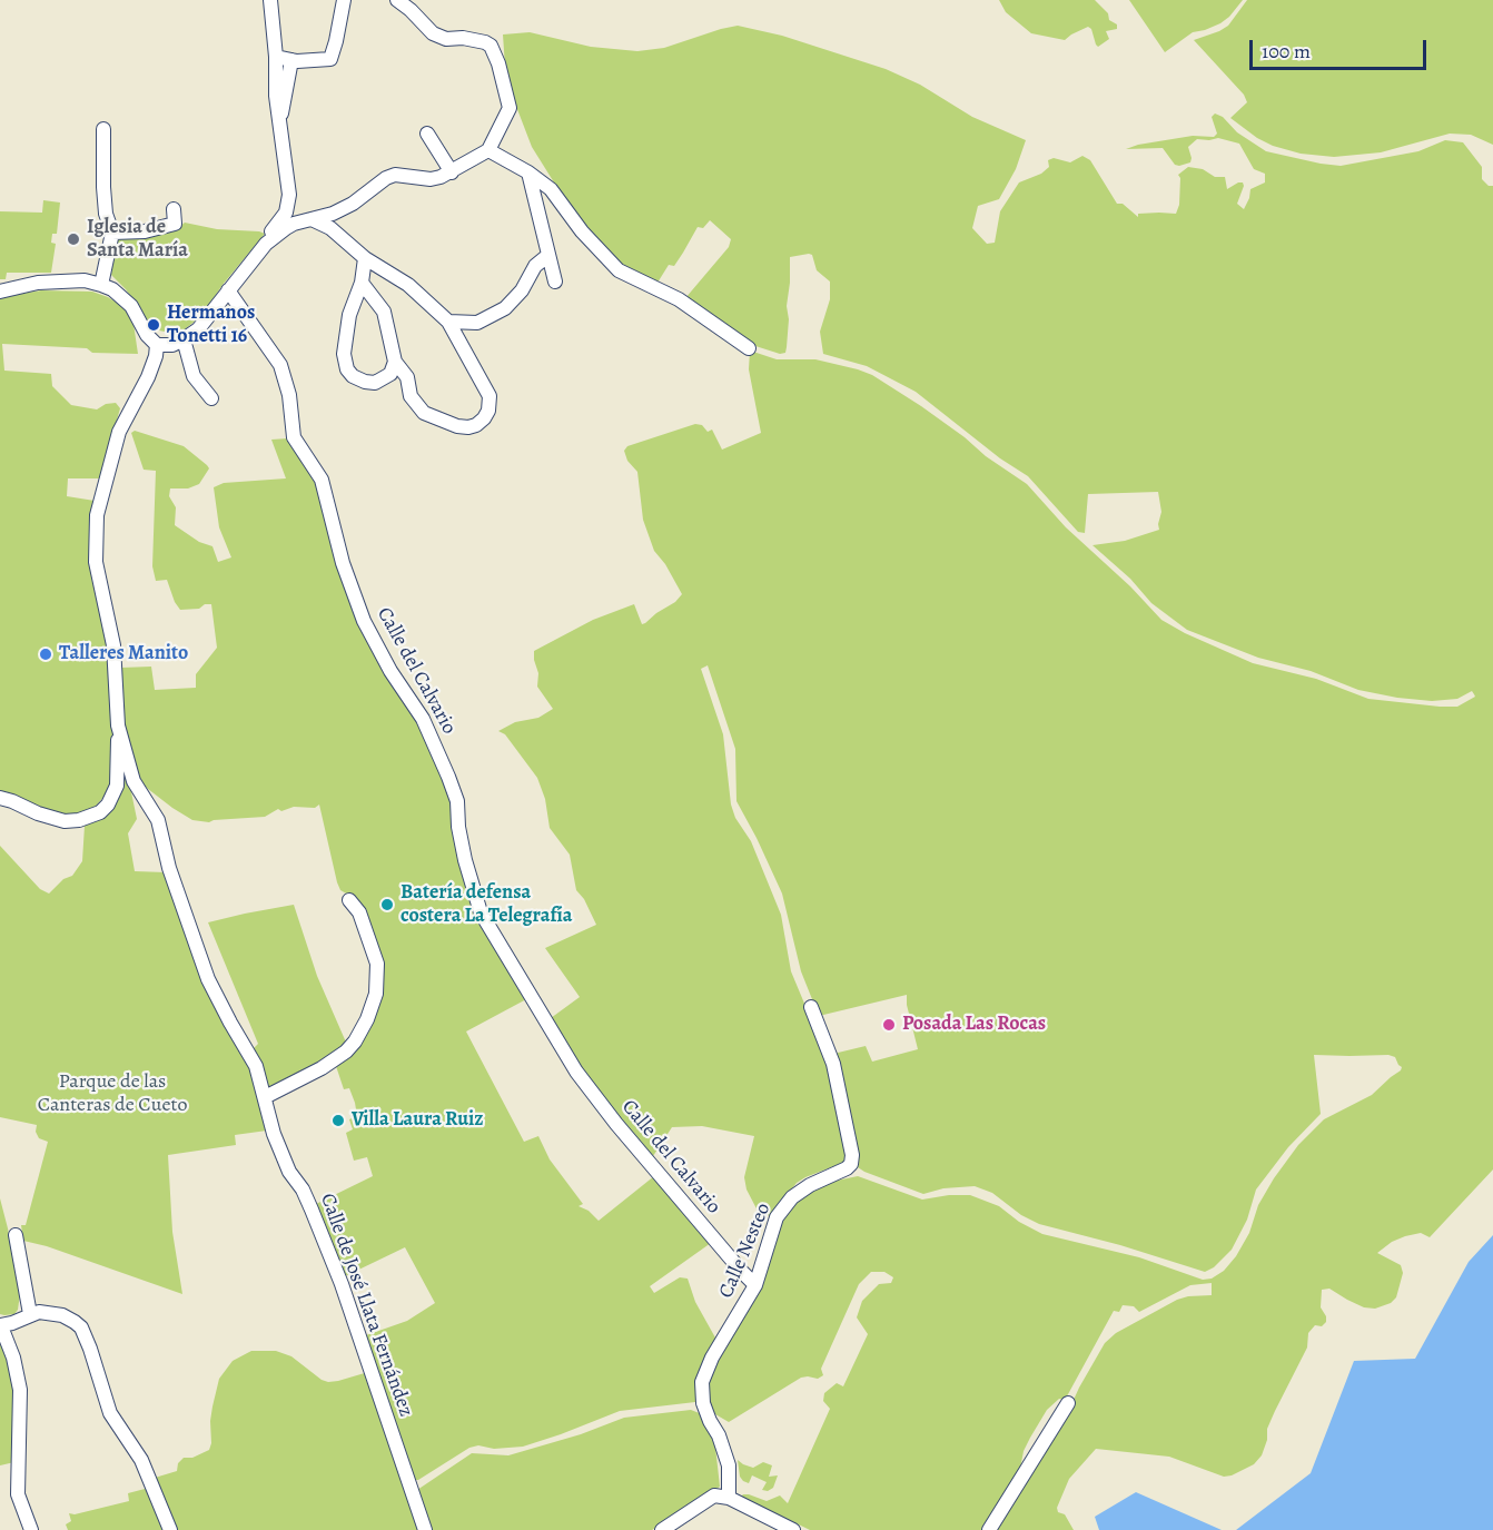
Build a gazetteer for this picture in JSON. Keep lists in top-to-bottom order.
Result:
{
  "streets": {
    "street": ["Calle del Calvario", "Calle Nesteo", "Calle de José Llata Fernández"]
  },
  "crossings": [
    ["Calle del Calvario", "Calle Nesteo"]
  ],
  "parks": ["Parque de las Canteras de Cueto"],
  "places": [
    "Iglesia de Santa María",
    "Hermanos Tonetti 16",
    "Talleres Manito",
    "Batería defensa costera La Telegrafía",
    "Posada Las Rocas",
    "Villa Laura Ruiz"
  ],
  "scale_bar": "100 m"
}
